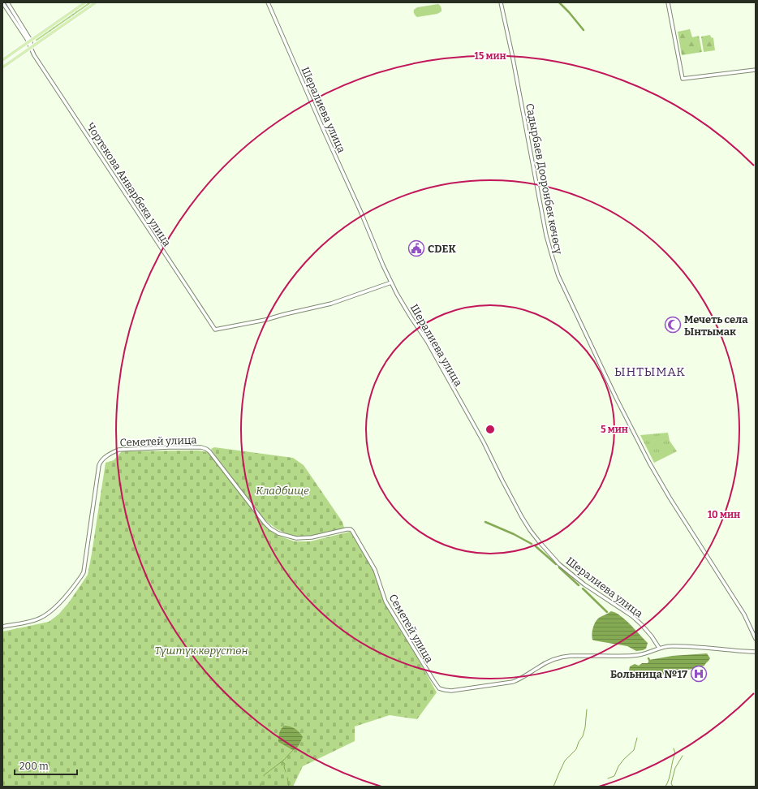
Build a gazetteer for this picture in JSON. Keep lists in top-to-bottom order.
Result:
{
  "streets": {
    "street": [
      "Шералиева улица",
      "Садырбаев Дооронбек көчөсү",
      "Чортекова Анварбека улица",
      "Семетей улица"
    ]
  },
  "crossings": [
    ["Шералиева улица", "Чортекова Анварбека улица"],
    ["Шералиева улица", "Семетей улица"]
  ],
  "districts": ["ЫНТЫМАК"],
  "parks": ["Кладбище", "Түштүк көрүстөн"],
  "places": {
    "public building": ["CDEK"],
    "mosque": ["Мечеть села Ынтымак"],
    "hospital": ["Больница №17"]
  },
  "scale_bar": "200 m",
  "rings": ["15 мин", "5 мин", "10 мин"]
}
